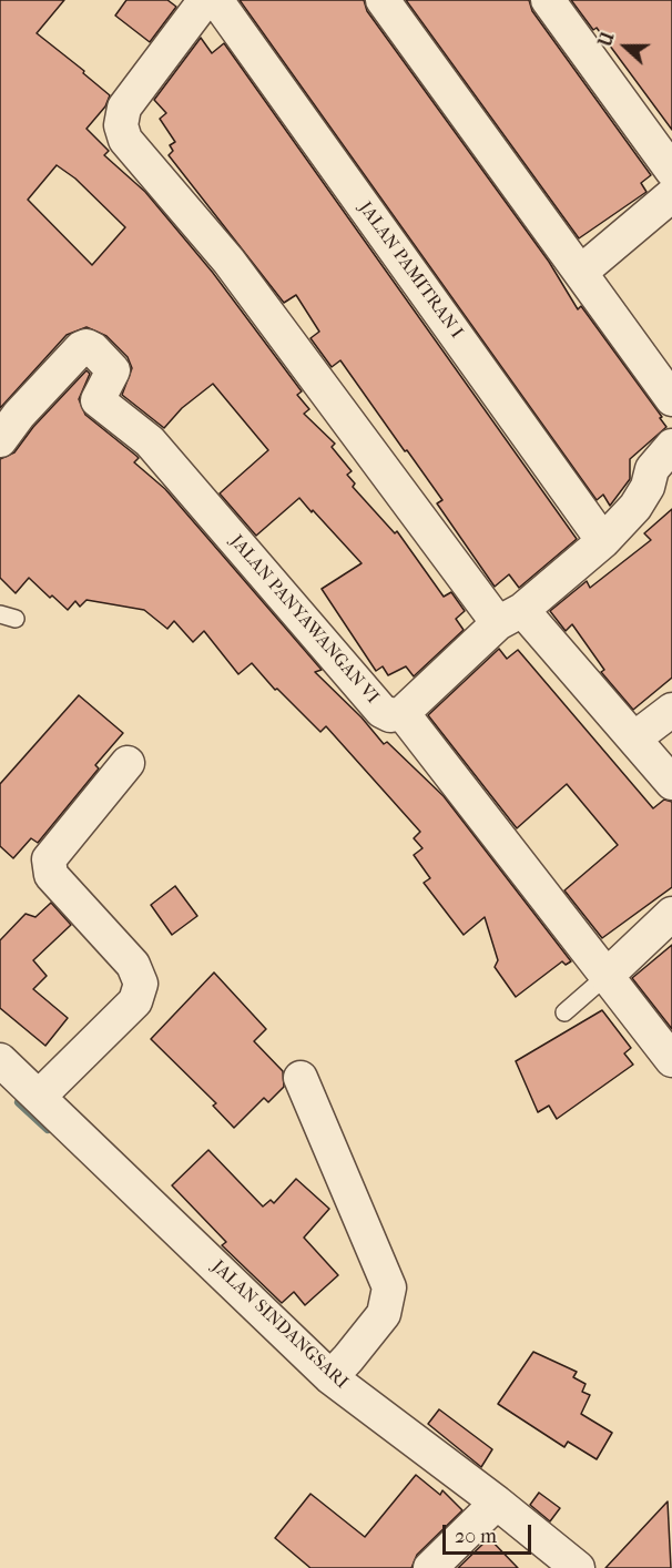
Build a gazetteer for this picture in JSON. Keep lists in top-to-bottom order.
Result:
{
  "streets": {
    "street": ["JALAN PAMITRAN I", "JALAN PANYAWANGAN VI", "JALAN SINDANGSARI"]
  },
  "scale_bar": "20 m",
  "north": "left"
}
